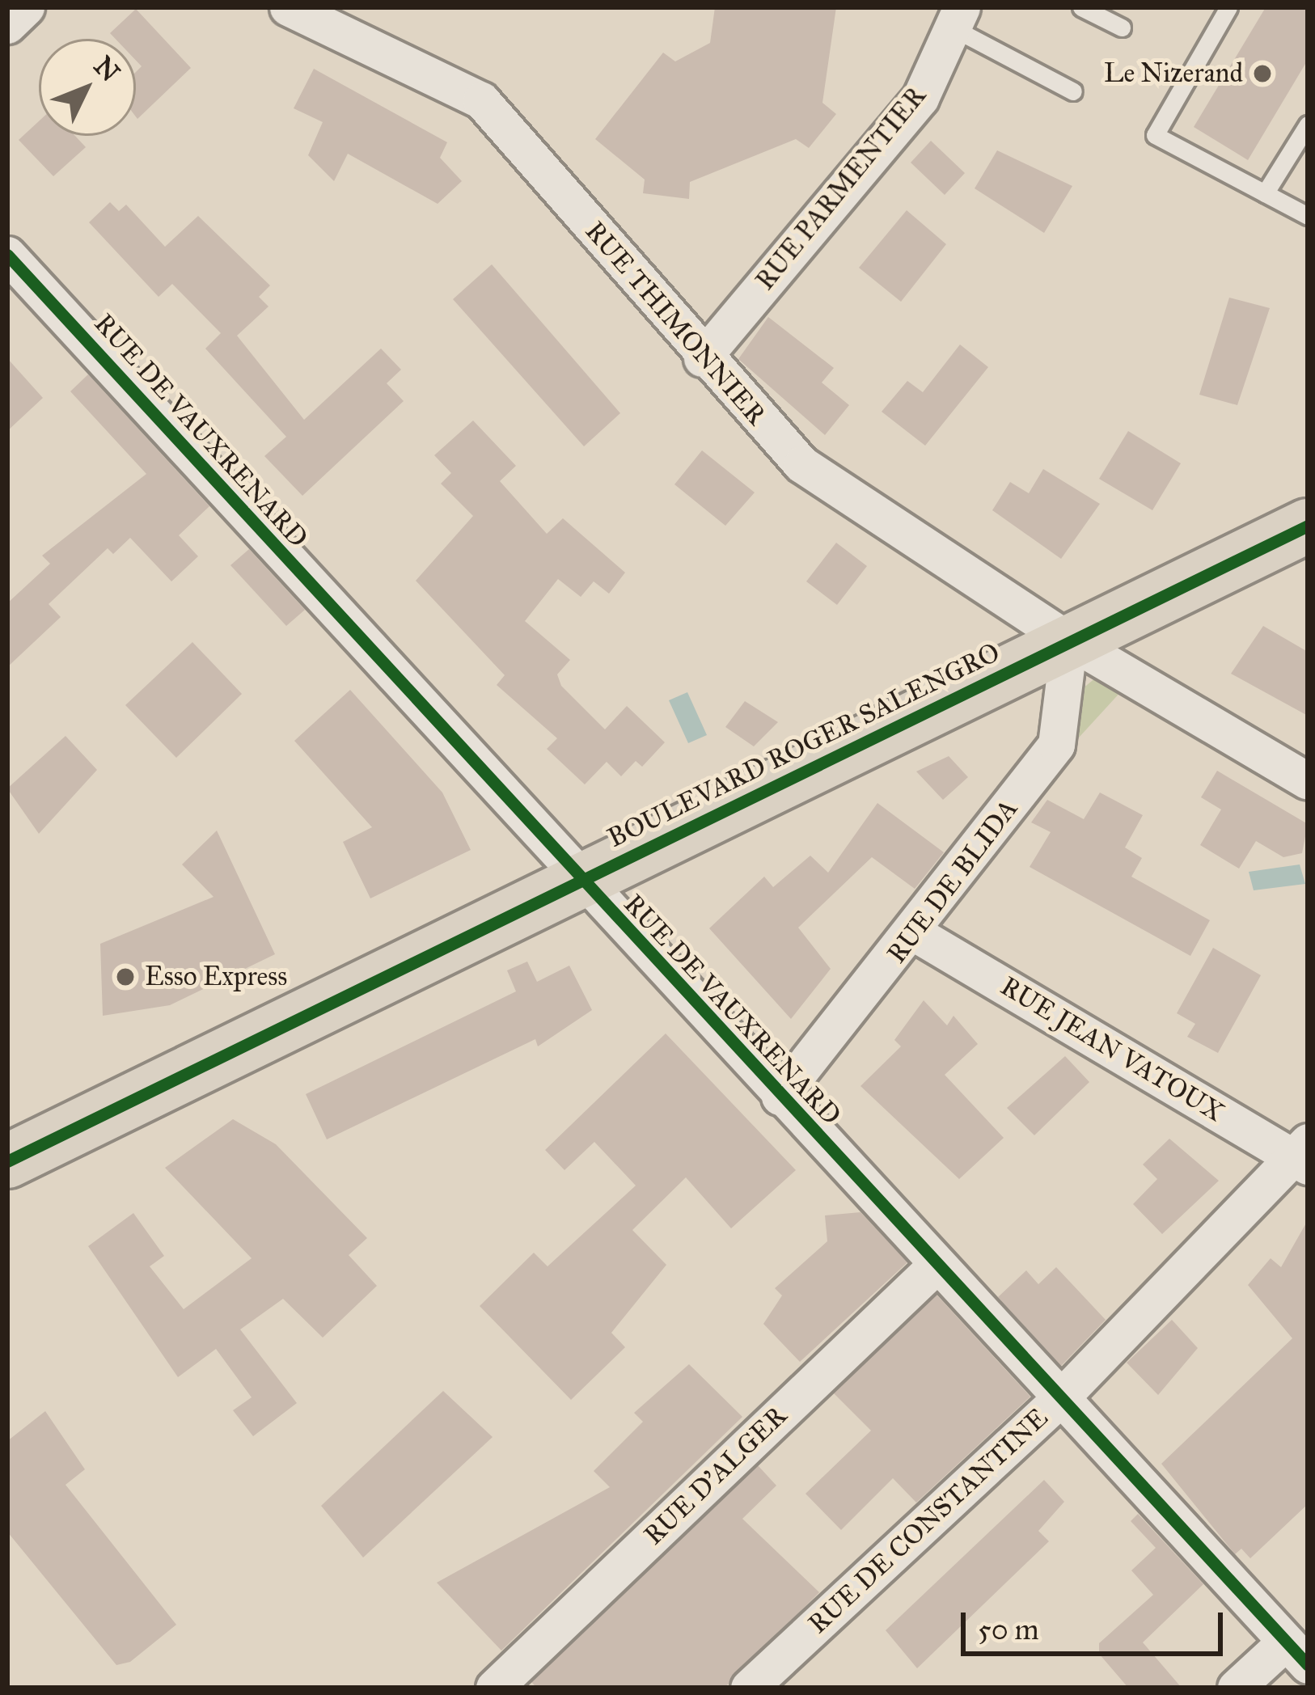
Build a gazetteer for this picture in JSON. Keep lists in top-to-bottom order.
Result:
{
  "streets": {
    "main road": ["BOULEVARD ROGER SALENGRO"],
    "street": [
      "RUE PARMENTIER",
      "RUE THIMONNIER",
      "RUE DE VAUXRENARD",
      "RUE DE BLIDA",
      "RUE JEAN VATOUX",
      "RUE D'ALGER",
      "RUE DE CONSTANTINE"
    ]
  },
  "crossings": [
    ["RUE PARMENTIER", "RUE THIMONNIER"],
    ["RUE THIMONNIER", "BOULEVARD ROGER SALENGRO"],
    ["RUE THIMONNIER", "RUE DE BLIDA"],
    ["RUE DE VAUXRENARD", "BOULEVARD ROGER SALENGRO"],
    ["RUE DE VAUXRENARD", "RUE DE BLIDA"],
    ["RUE DE VAUXRENARD", "RUE D'ALGER"],
    ["RUE DE VAUXRENARD", "RUE DE CONSTANTINE"],
    ["BOULEVARD ROGER SALENGRO", "RUE DE BLIDA"],
    ["RUE DE BLIDA", "RUE JEAN VATOUX"],
    ["RUE JEAN VATOUX", "RUE DE CONSTANTINE"]
  ],
  "places": ["Le Nizerand", "Esso Express"],
  "scale_bar": "50 m",
  "north": "top right"
}
